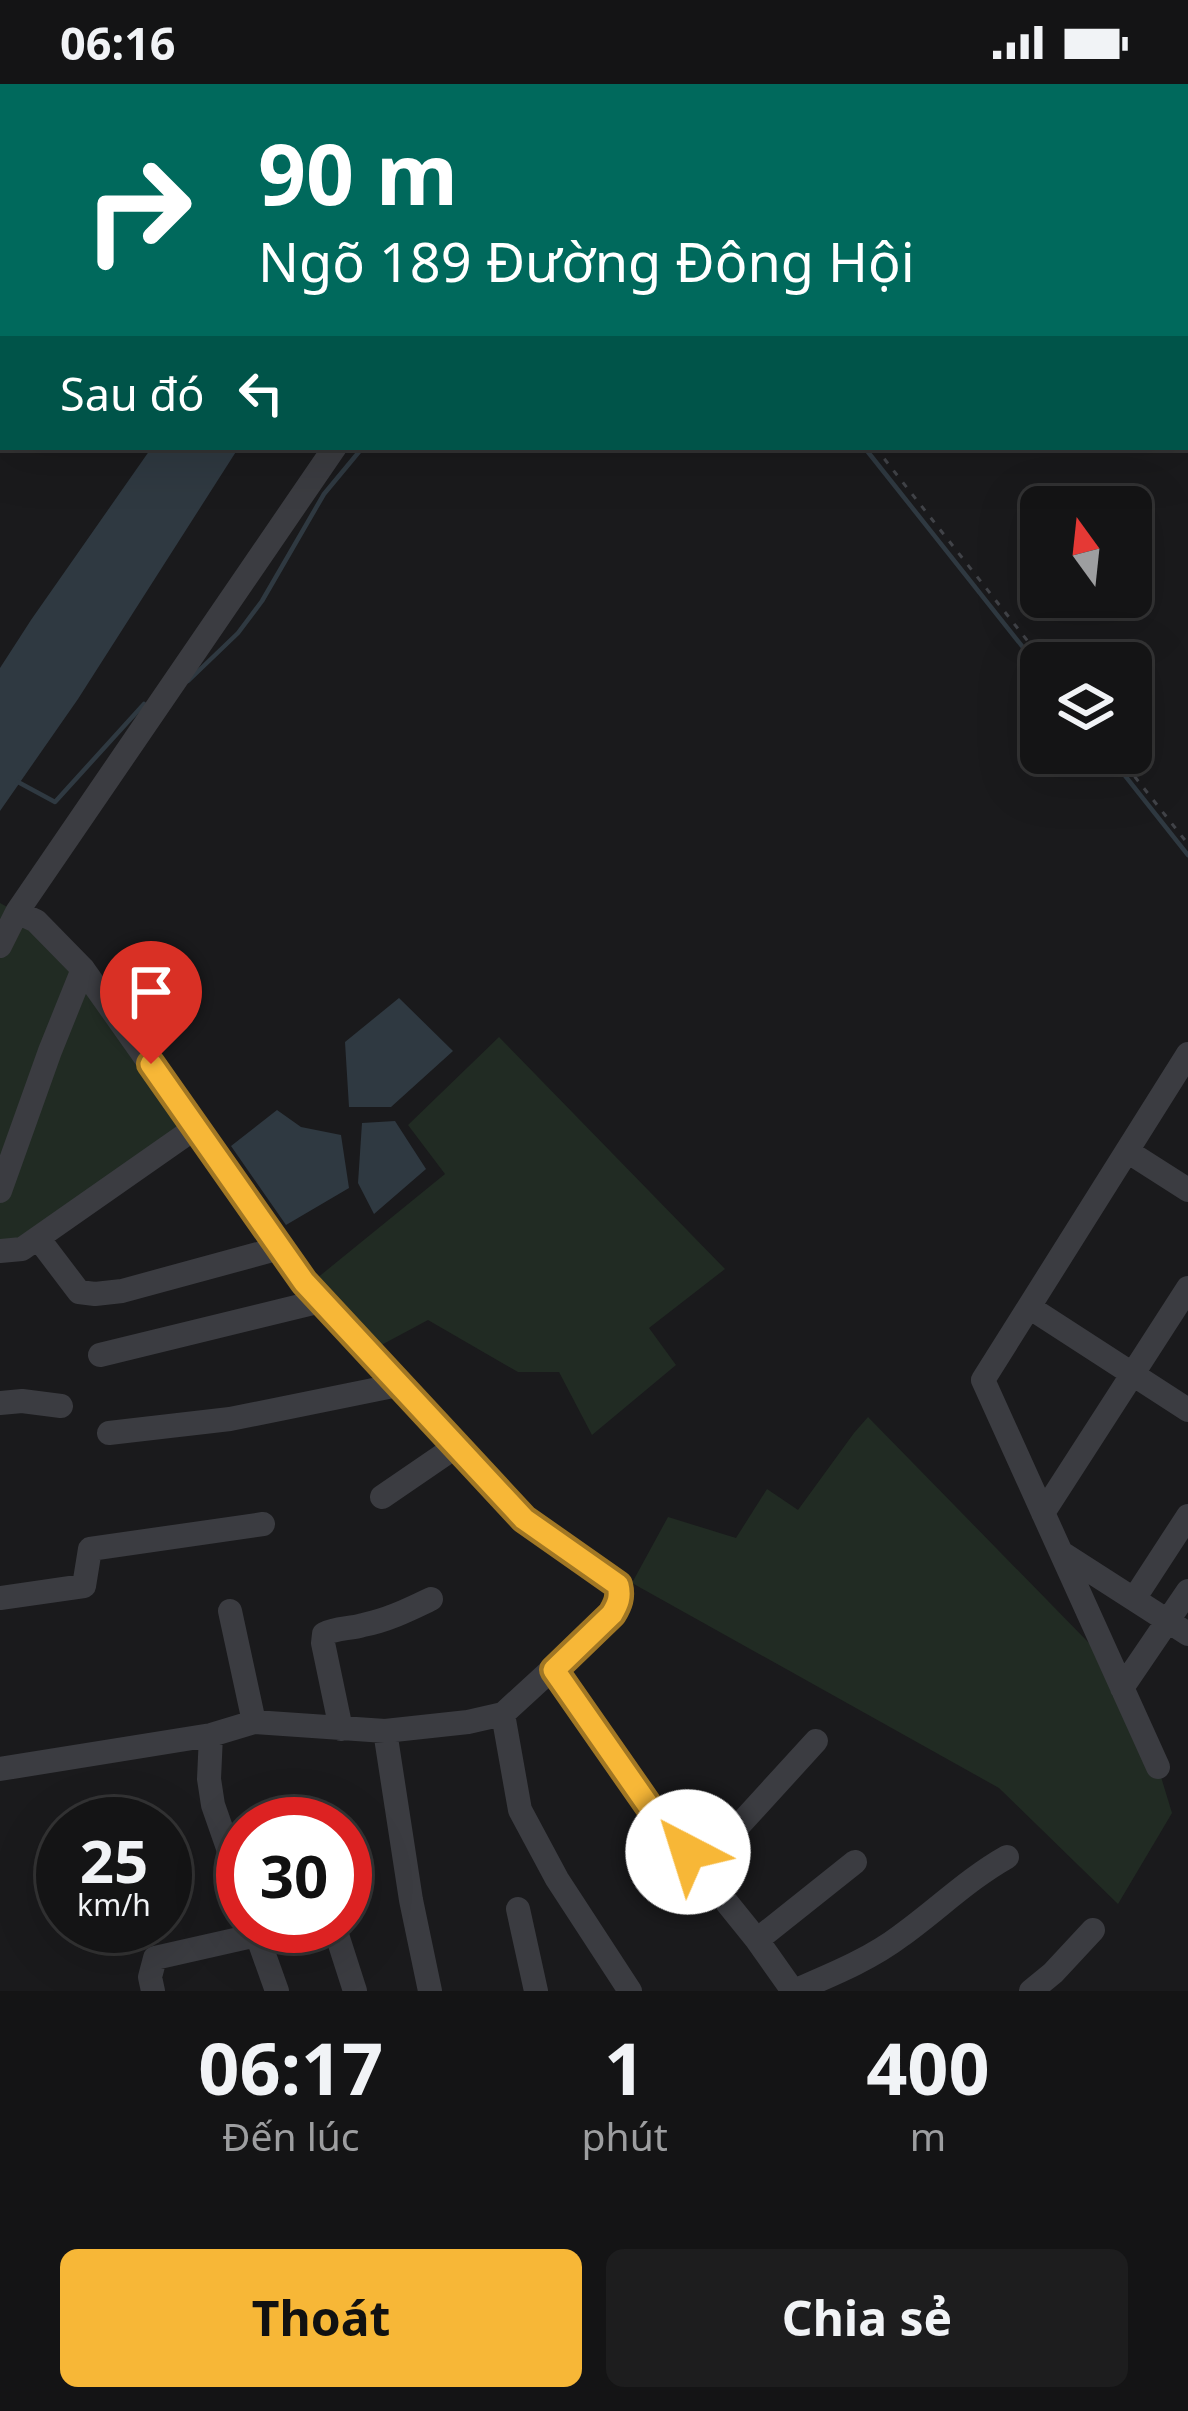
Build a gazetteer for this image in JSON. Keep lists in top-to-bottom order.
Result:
{
  "north": "top",
  "page": {
    "status": "06:16",
    "turn": ["90 m", "Ngõ 189 Đường Đông Hội"],
    "then": "Sau đó",
    "speed": "25 km/h",
    "limit": "30",
    "eta": [
      "06:17",
      "Đến lúc",
      "1",
      "phút",
      "400",
      "m"
    ],
    "buttons": ["Thoát", "Chia sẻ"]
  }
}
